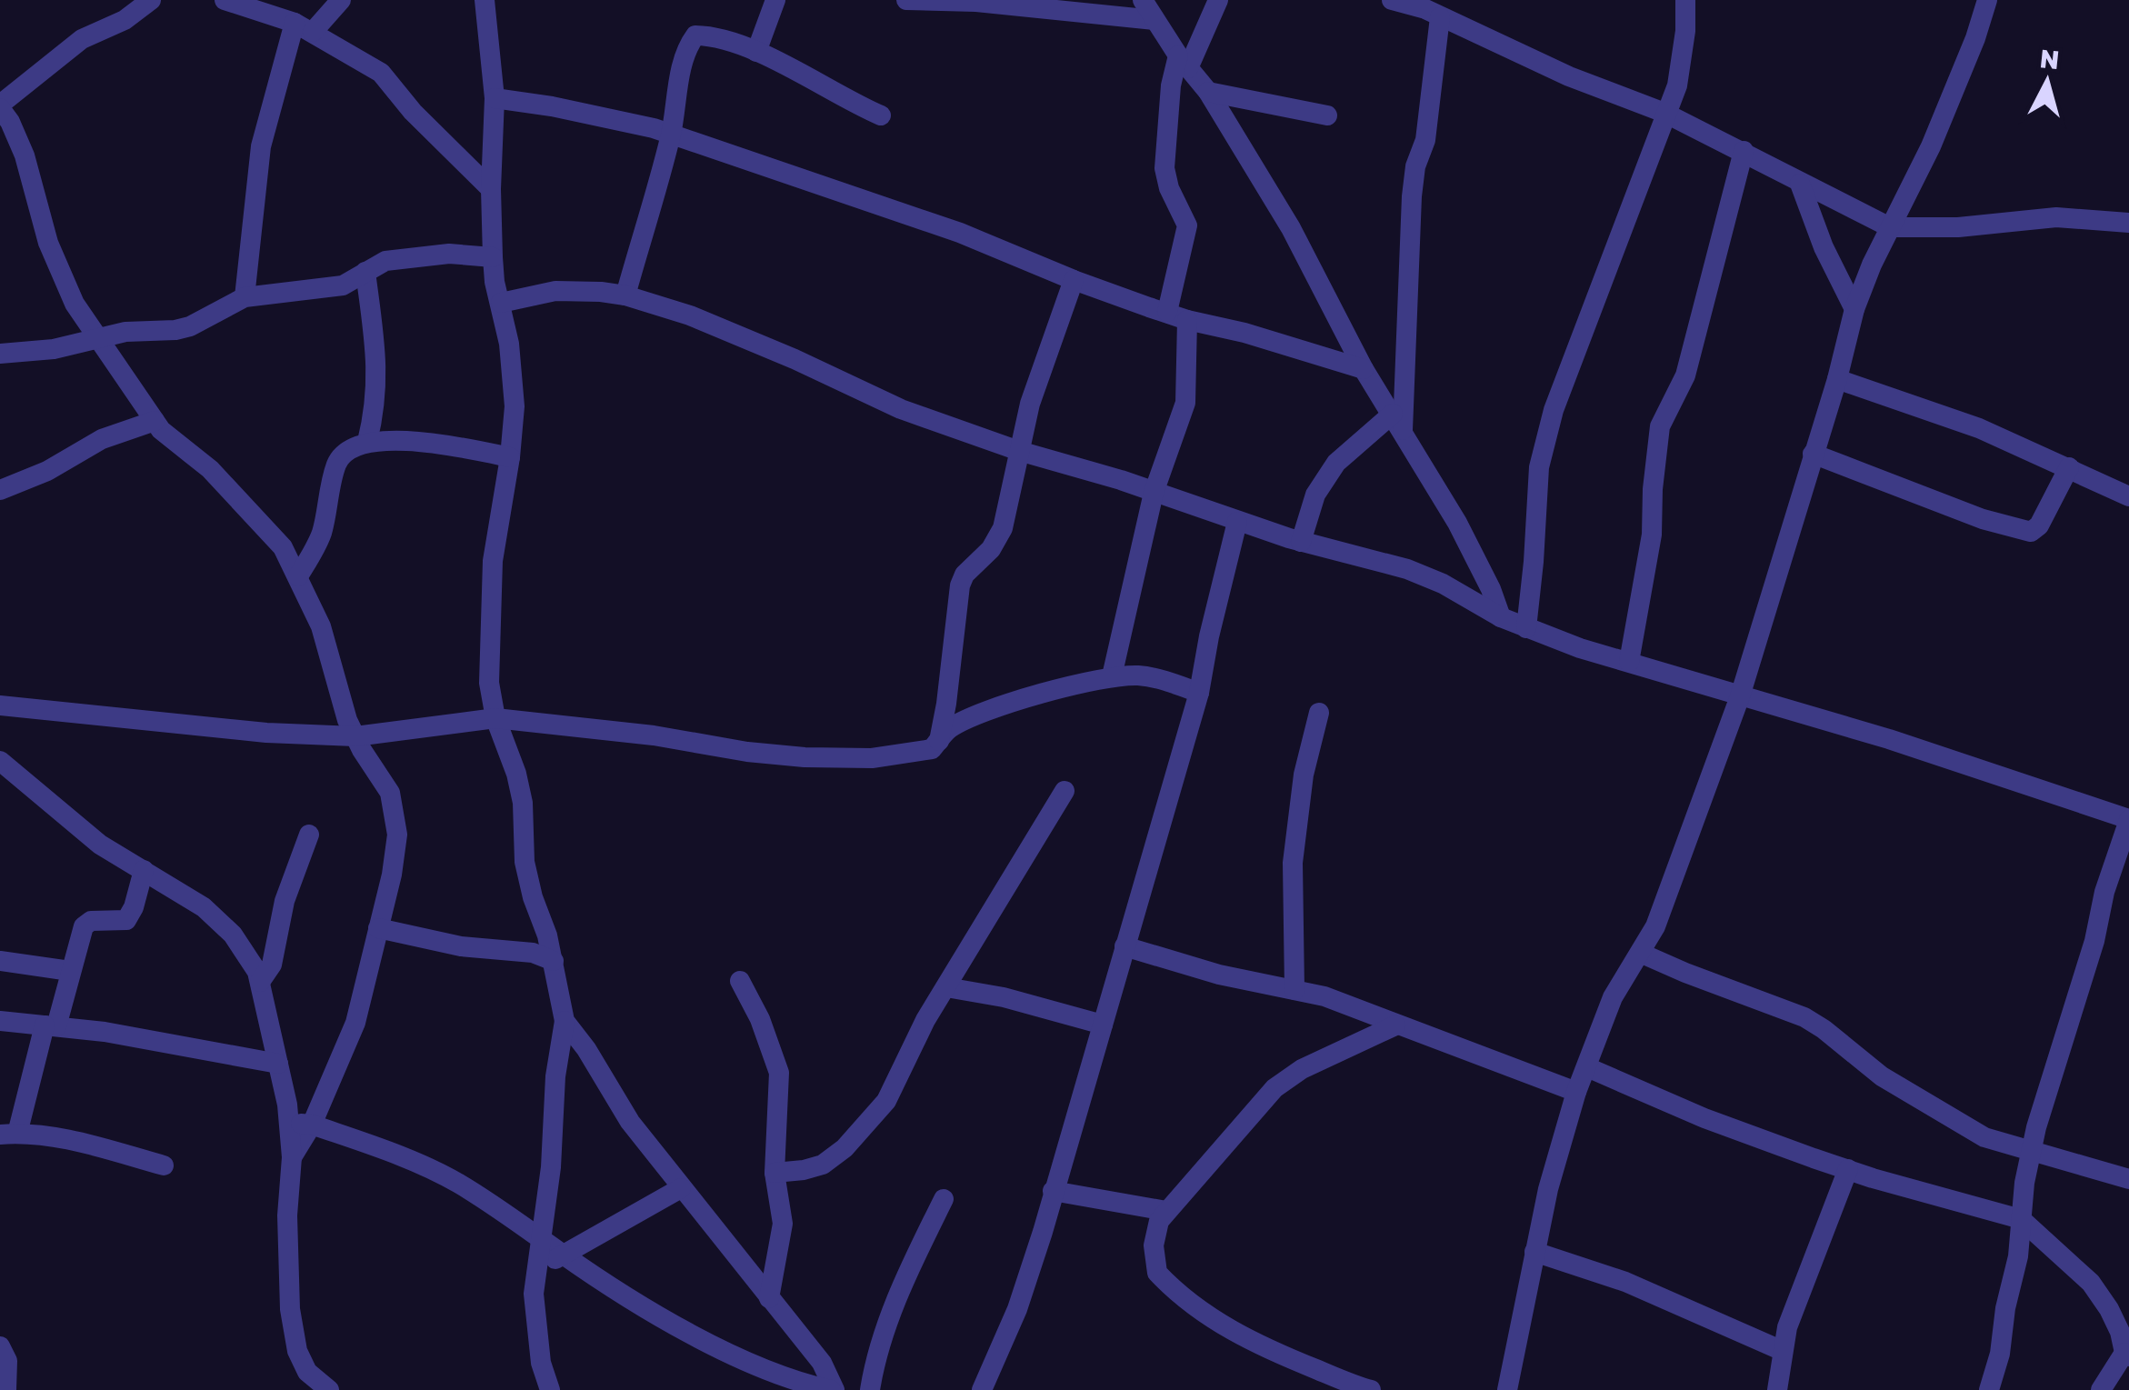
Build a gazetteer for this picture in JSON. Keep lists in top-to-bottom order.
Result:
{
  "north": "top"
}
